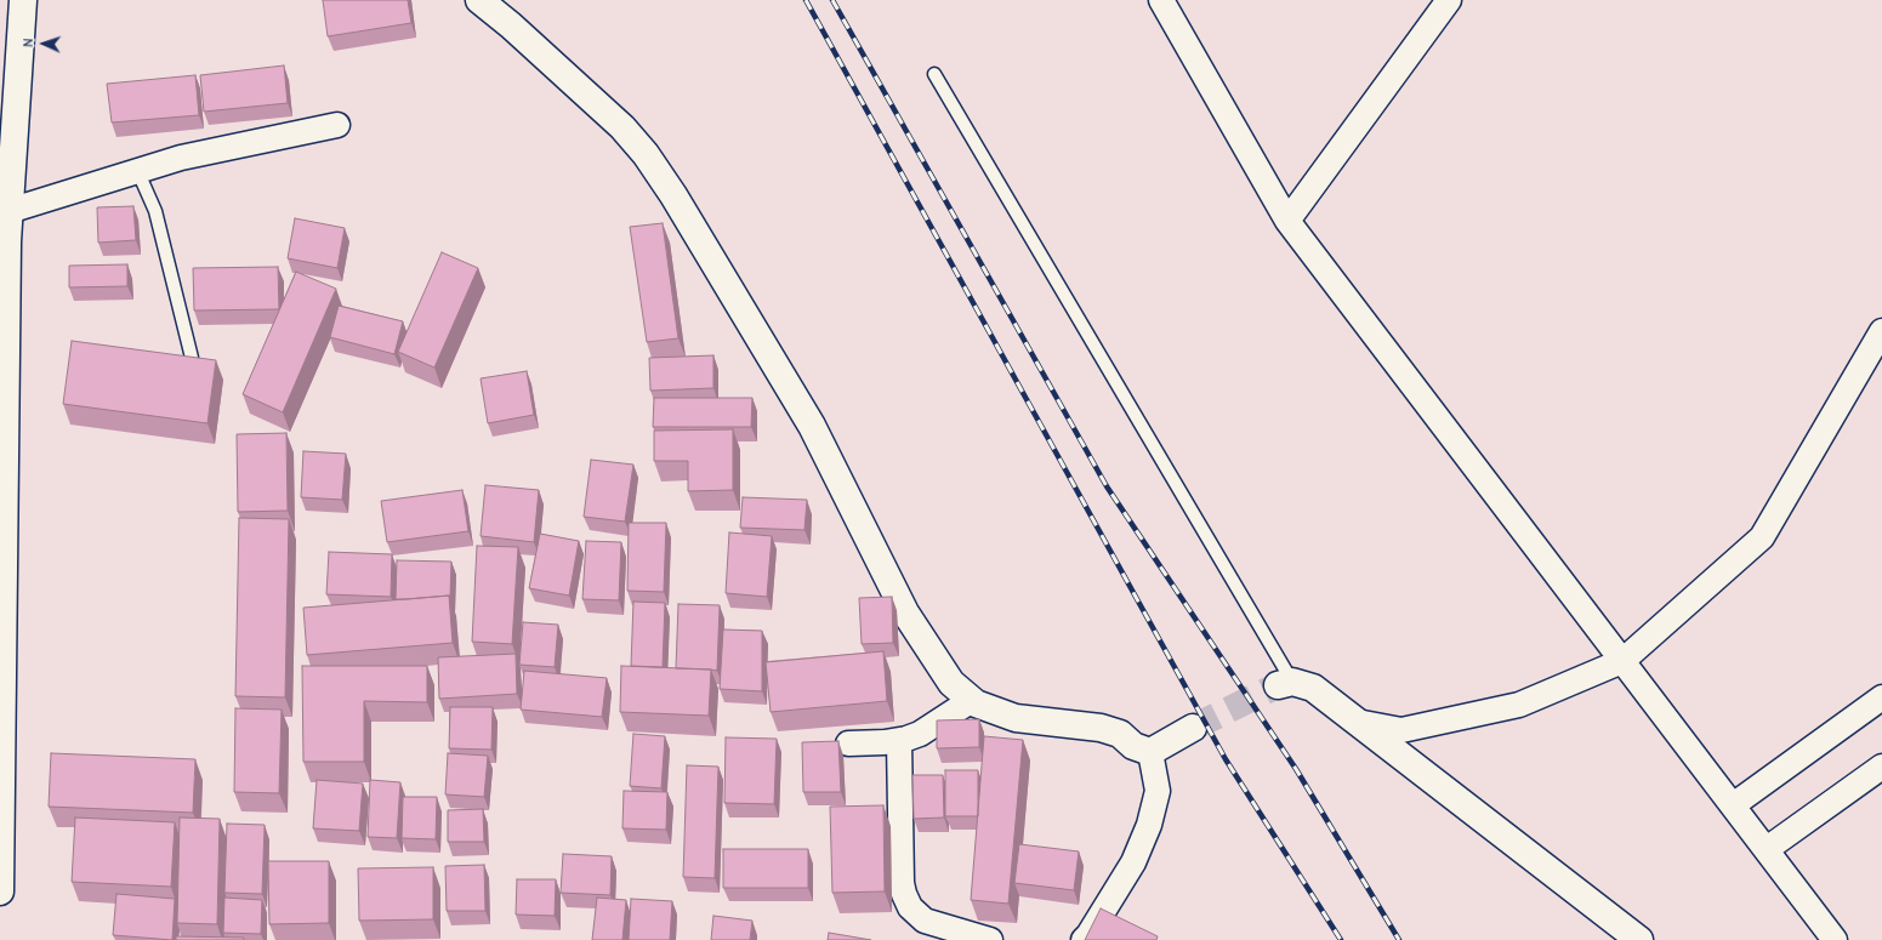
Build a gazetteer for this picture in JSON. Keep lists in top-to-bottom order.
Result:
{
  "north": "left"
}
